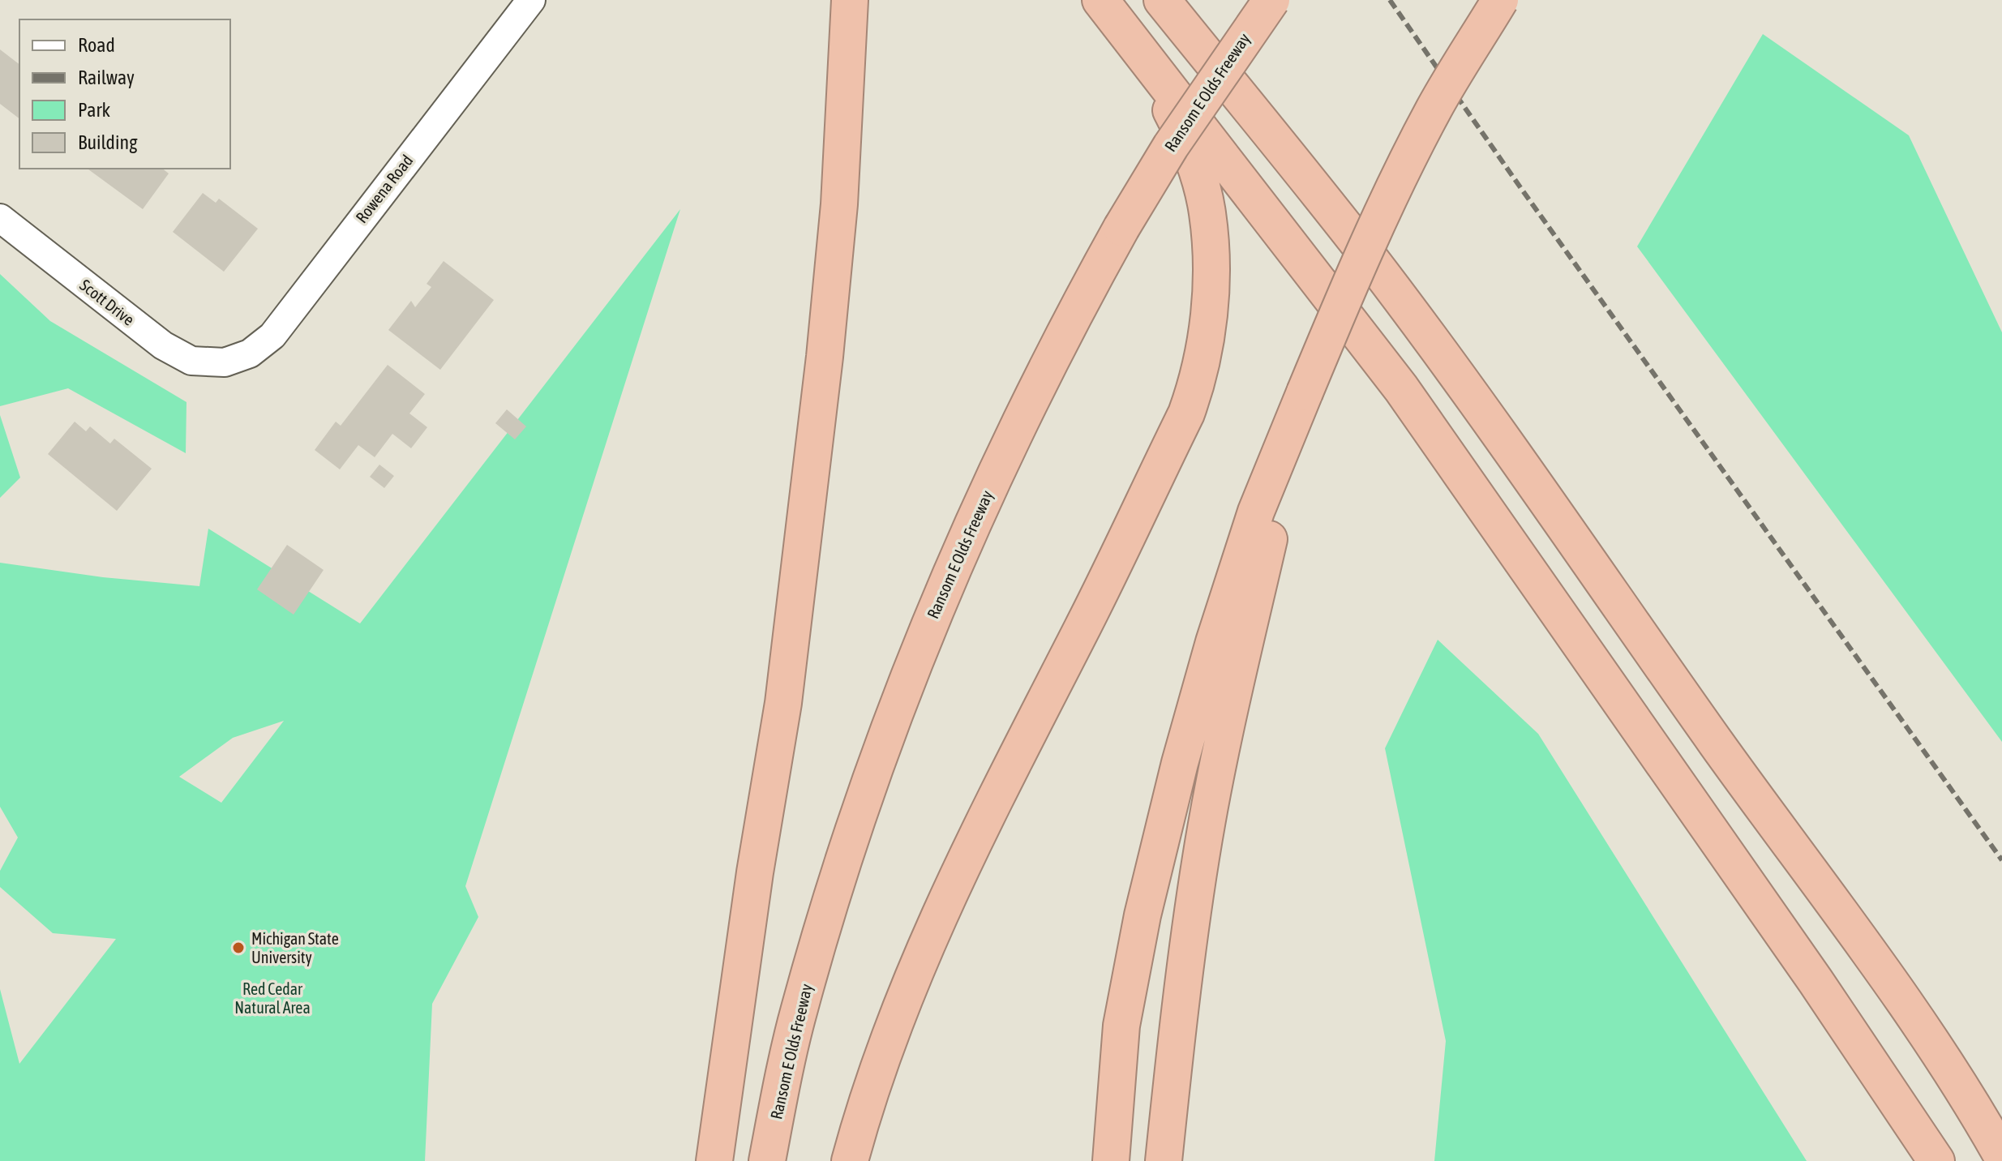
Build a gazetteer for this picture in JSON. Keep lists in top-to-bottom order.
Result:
{
  "streets": {
    "highway": ["Ransom E Olds Freeway"],
    "street": ["Rowena Road", "Scott Drive"]
  },
  "crossings": [
    ["Rowena Road", "Scott Drive"]
  ],
  "parks": ["Red Cedar Natural Area"],
  "places": ["Michigan State University"],
  "legend": [
    "Road",
    "Railway",
    "Park",
    "Building"
  ]
}
